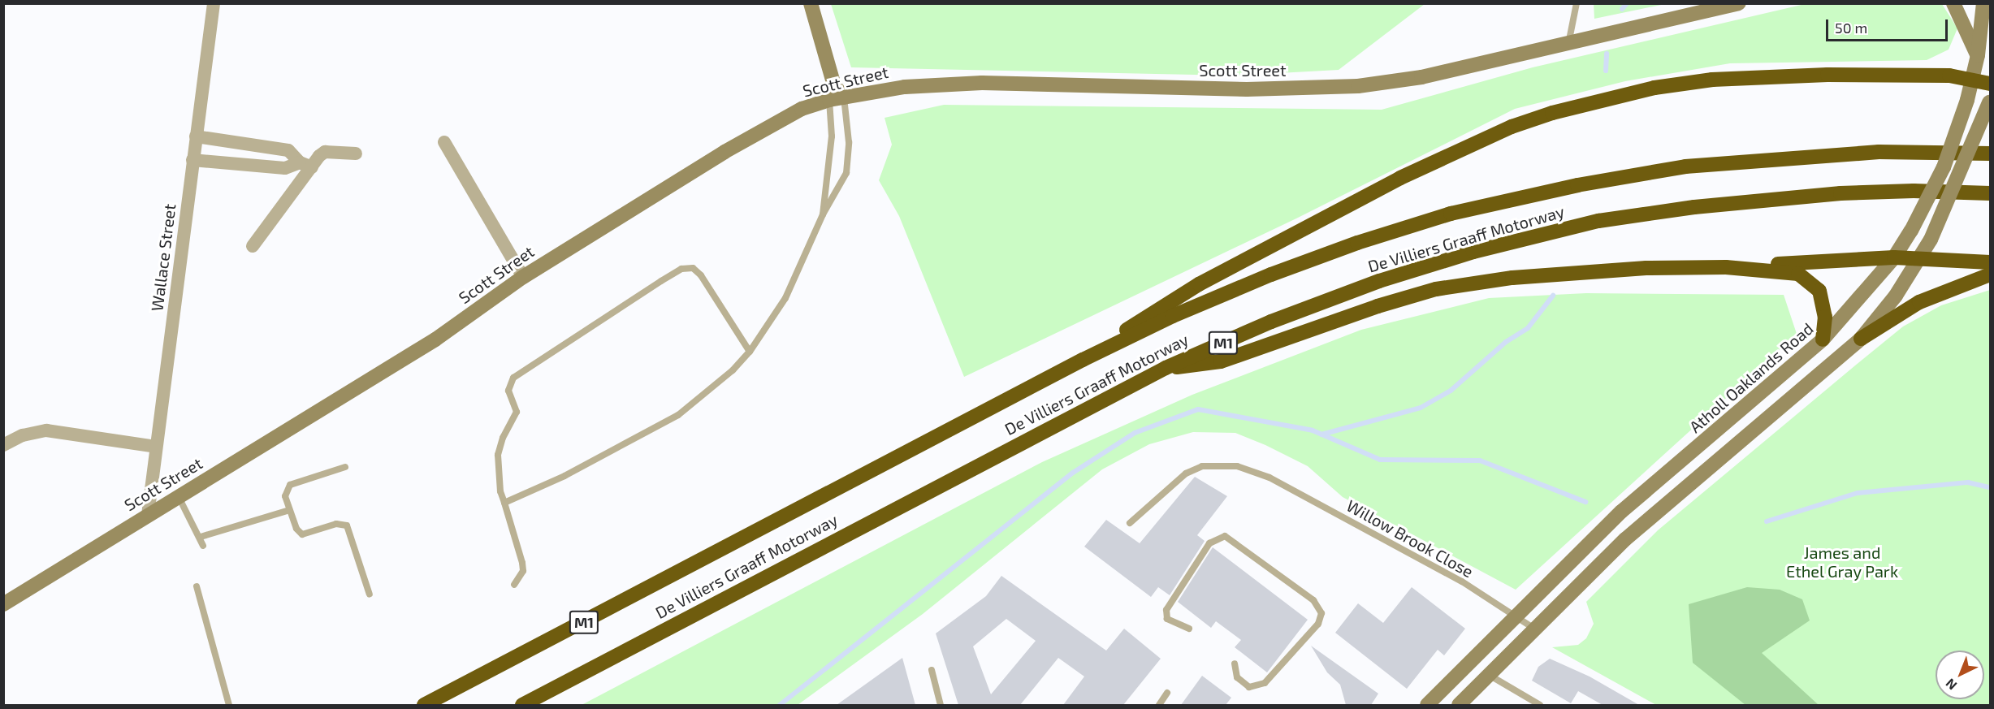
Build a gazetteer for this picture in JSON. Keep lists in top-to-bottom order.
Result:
{
  "streets": {
    "highway": ["De Villiers Graaff Motorway", "M1"],
    "street": ["Scott Street", "Wallace Street", "Atholl Oaklands Road"],
    "lane": ["Willow Brook Close"]
  },
  "crossings": [
    ["Scott Street", "Wallace Street"],
    ["Atholl Oaklands Road", "Willow Brook Close"]
  ],
  "parks": ["James and Ethel Gray Park"],
  "scale_bar": "50 m",
  "north": "bottom left"
}
